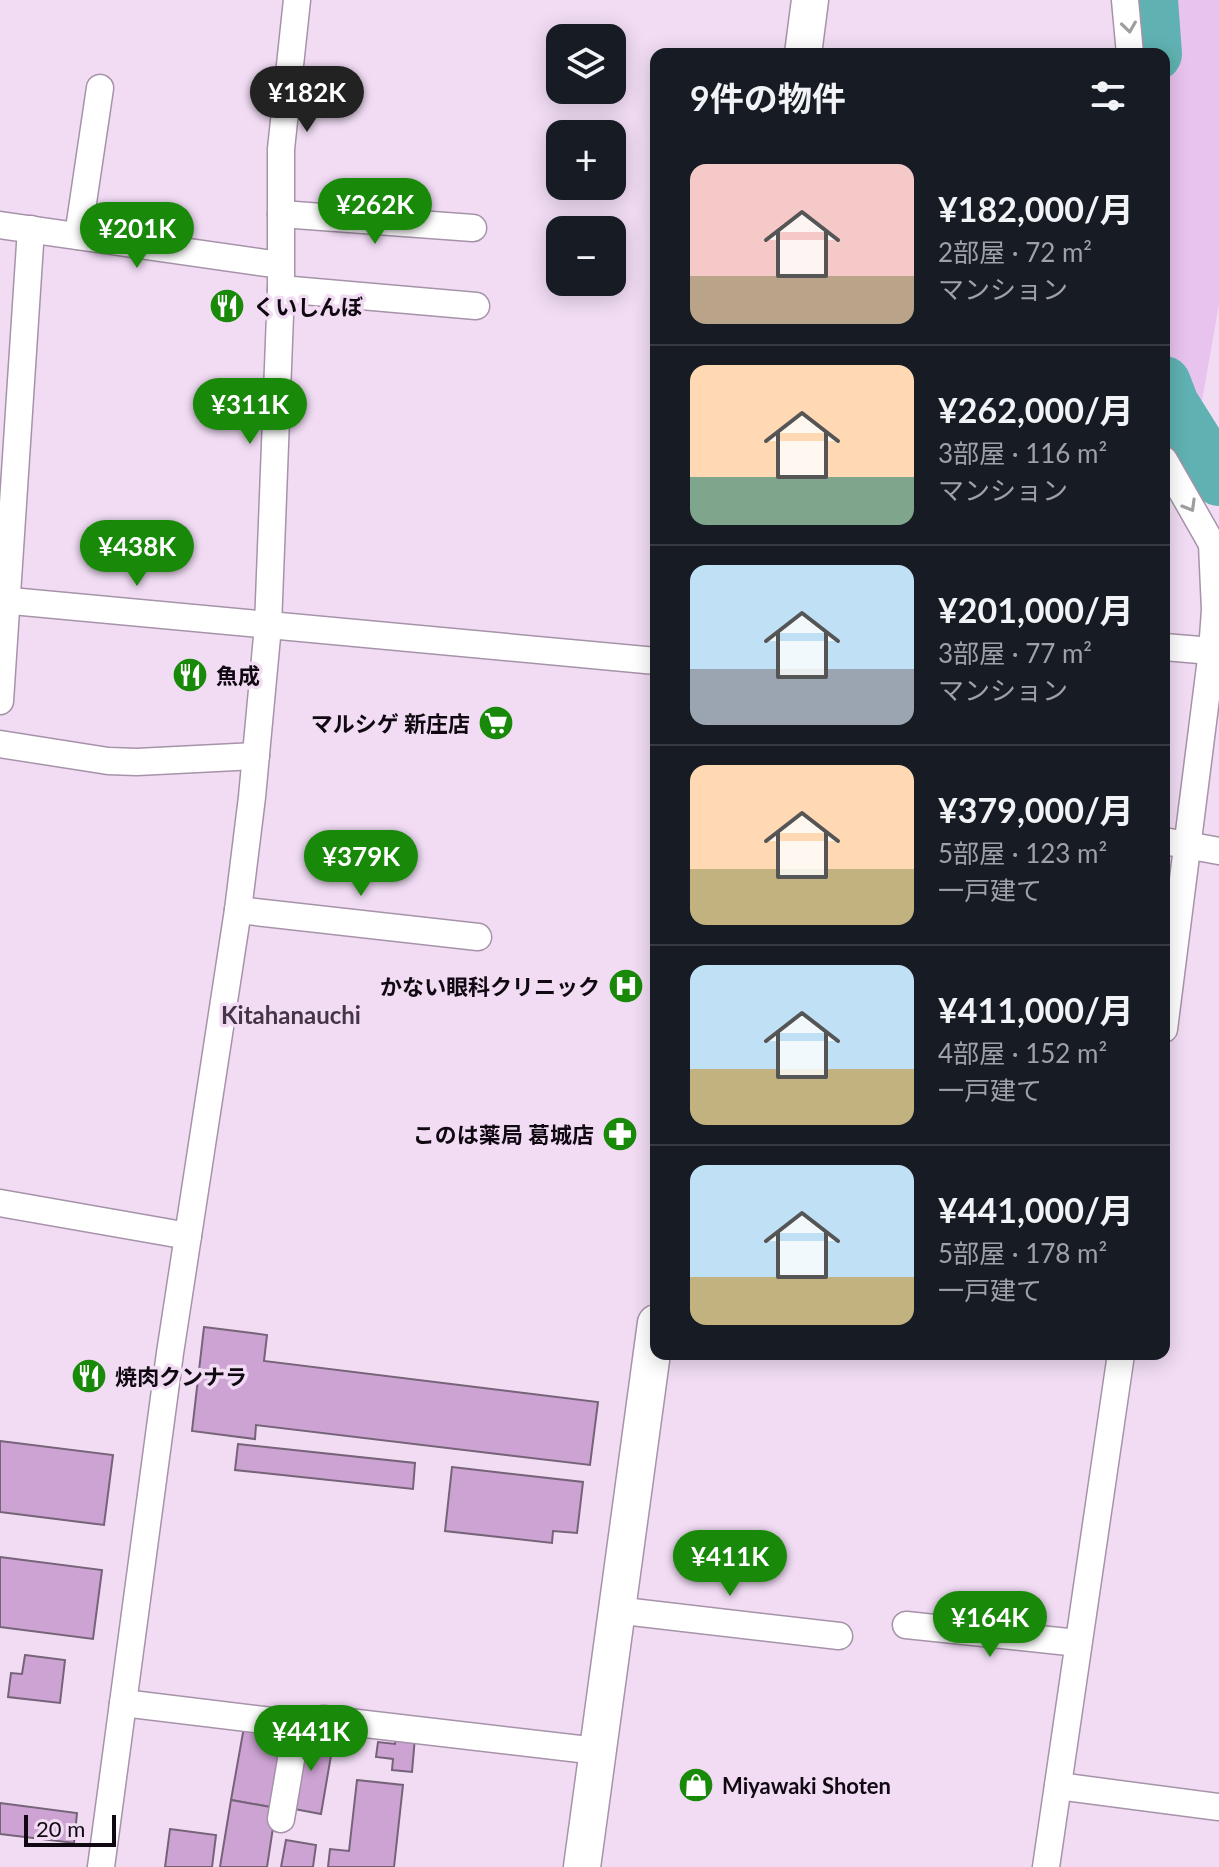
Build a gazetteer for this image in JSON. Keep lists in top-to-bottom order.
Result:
{
  "districts": ["Kitahanauchi"],
  "places": {
    "restaurant": ["くいしんぼ", "魚成", "焼肉クンナラ"],
    "supermarket": ["マルシゲ 新庄店"],
    "hospital": ["かない眼科クリニック"],
    "pharmacy": ["このは薬局 葛城店"],
    "shop": ["Miyawaki Shoten"]
  },
  "scale_bar": "20 m",
  "page": {
    "map_buttons": ["+", "−"],
    "heading": "9件の物件",
    "price": [
      "¥182K",
      "¥262K",
      "¥201K",
      "¥311K",
      "¥438K",
      "¥379K",
      "¥411K",
      "¥164K",
      "¥441K"
    ],
    "list": [
      {
        "name": "¥182,000/月",
        "note": "2部屋 · 72 m² · マンション"
      },
      {
        "name": "¥262,000/月",
        "note": "3部屋 · 116 m² · マンション"
      },
      {
        "name": "¥201,000/月",
        "note": "3部屋 · 77 m² · マンション"
      },
      {
        "name": "¥379,000/月",
        "note": "5部屋 · 123 m² · 一戸建て"
      },
      {
        "name": "¥411,000/月",
        "note": "4部屋 · 152 m² · 一戸建て"
      },
      {
        "name": "¥441,000/月",
        "note": "5部屋 · 178 m² · 一戸建て"
      }
    ],
    "scale": "20 m"
  }
}
